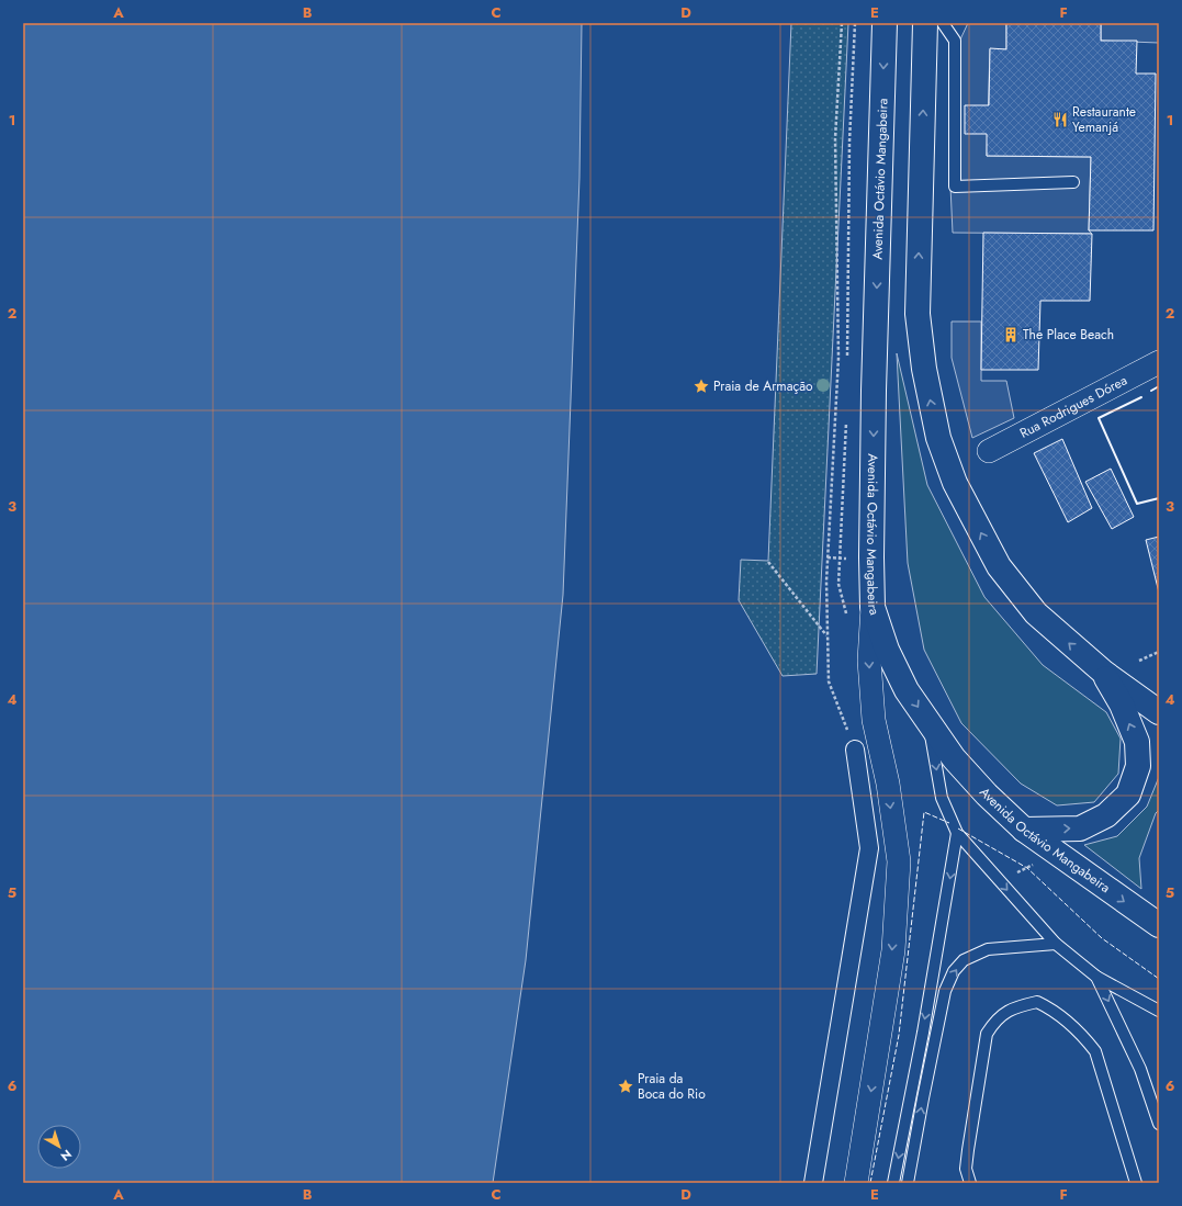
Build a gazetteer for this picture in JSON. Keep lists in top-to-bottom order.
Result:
{
  "streets": {
    "main road": ["Avenida Octávio Mangabeira"],
    "street": ["Rua Rodrigues Dórea"]
  },
  "places": {
    "restaurant": ["Restaurante Yemanjá"],
    "building": ["The Place Beach"],
    "place": ["Praia de Armação", "Praia da Boca do Rio"]
  },
  "north": "bottom right",
  "grid": {
    "columns": [
      "A",
      "B",
      "C",
      "D",
      "E",
      "F"
    ],
    "rows": [
      "1",
      "2",
      "3",
      "4",
      "5",
      "6"
    ]
  }
}
